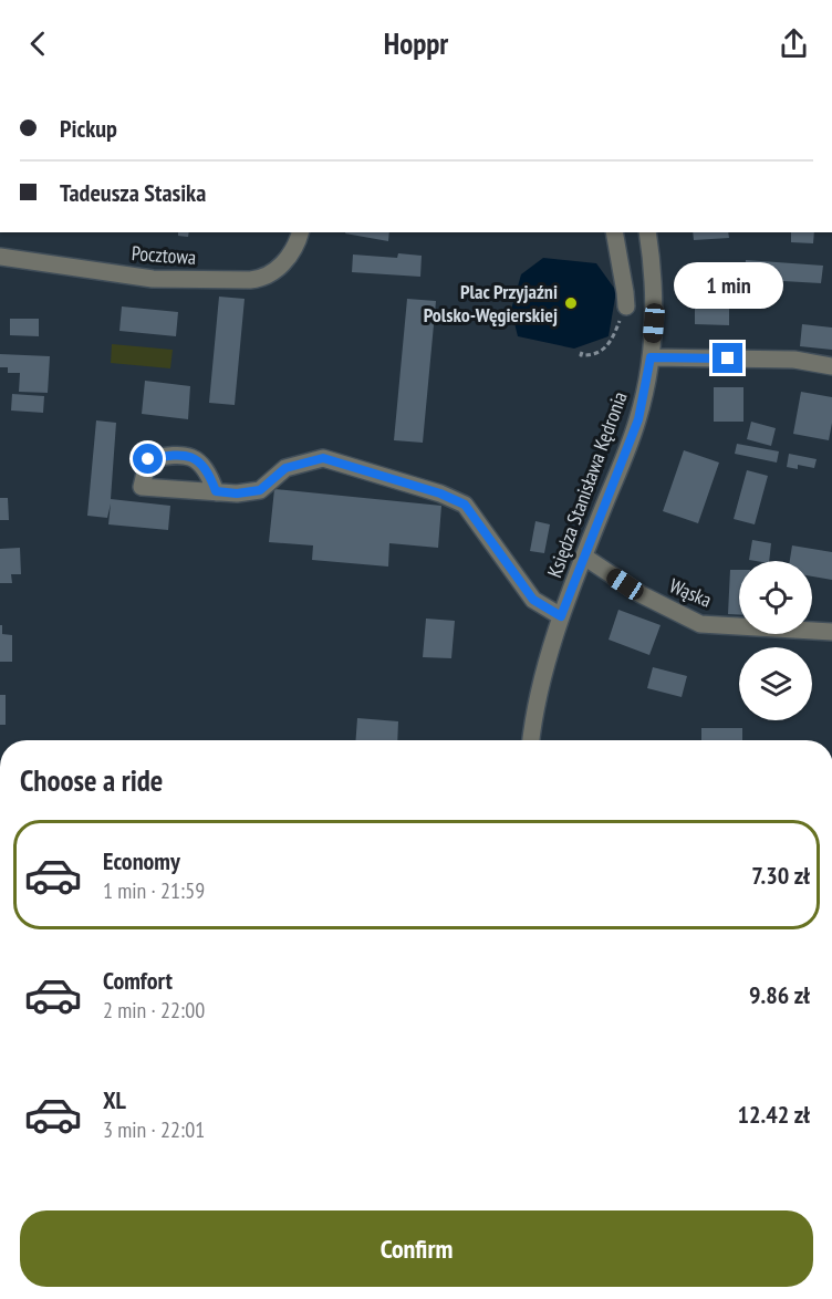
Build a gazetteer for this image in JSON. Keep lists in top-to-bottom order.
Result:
{
  "streets": {
    "street": ["Pocztowa", "Księdza Stanisława Kędronia", "Wąska"]
  },
  "crossings": [
    ["Księdza Stanisława Kędronia", "Wąska"]
  ],
  "places": ["Plac Przyjaźni Polsko-Węgierskiej"],
  "page": {
    "header": "Hoppr",
    "banner": ["Pickup", "Tadeusza Stasika"],
    "bubble": "1 min",
    "heading": "Choose a ride",
    "list": [
      {
        "name": "Economy",
        "note": "1 min · 21:59",
        "value": "7.30 zł"
      },
      {
        "name": "Comfort",
        "note": "2 min · 22:00",
        "value": "9.86 zł"
      },
      {
        "name": "XL",
        "note": "3 min · 22:01",
        "value": "12.42 zł"
      }
    ],
    "buttons": "Confirm"
  }
}
